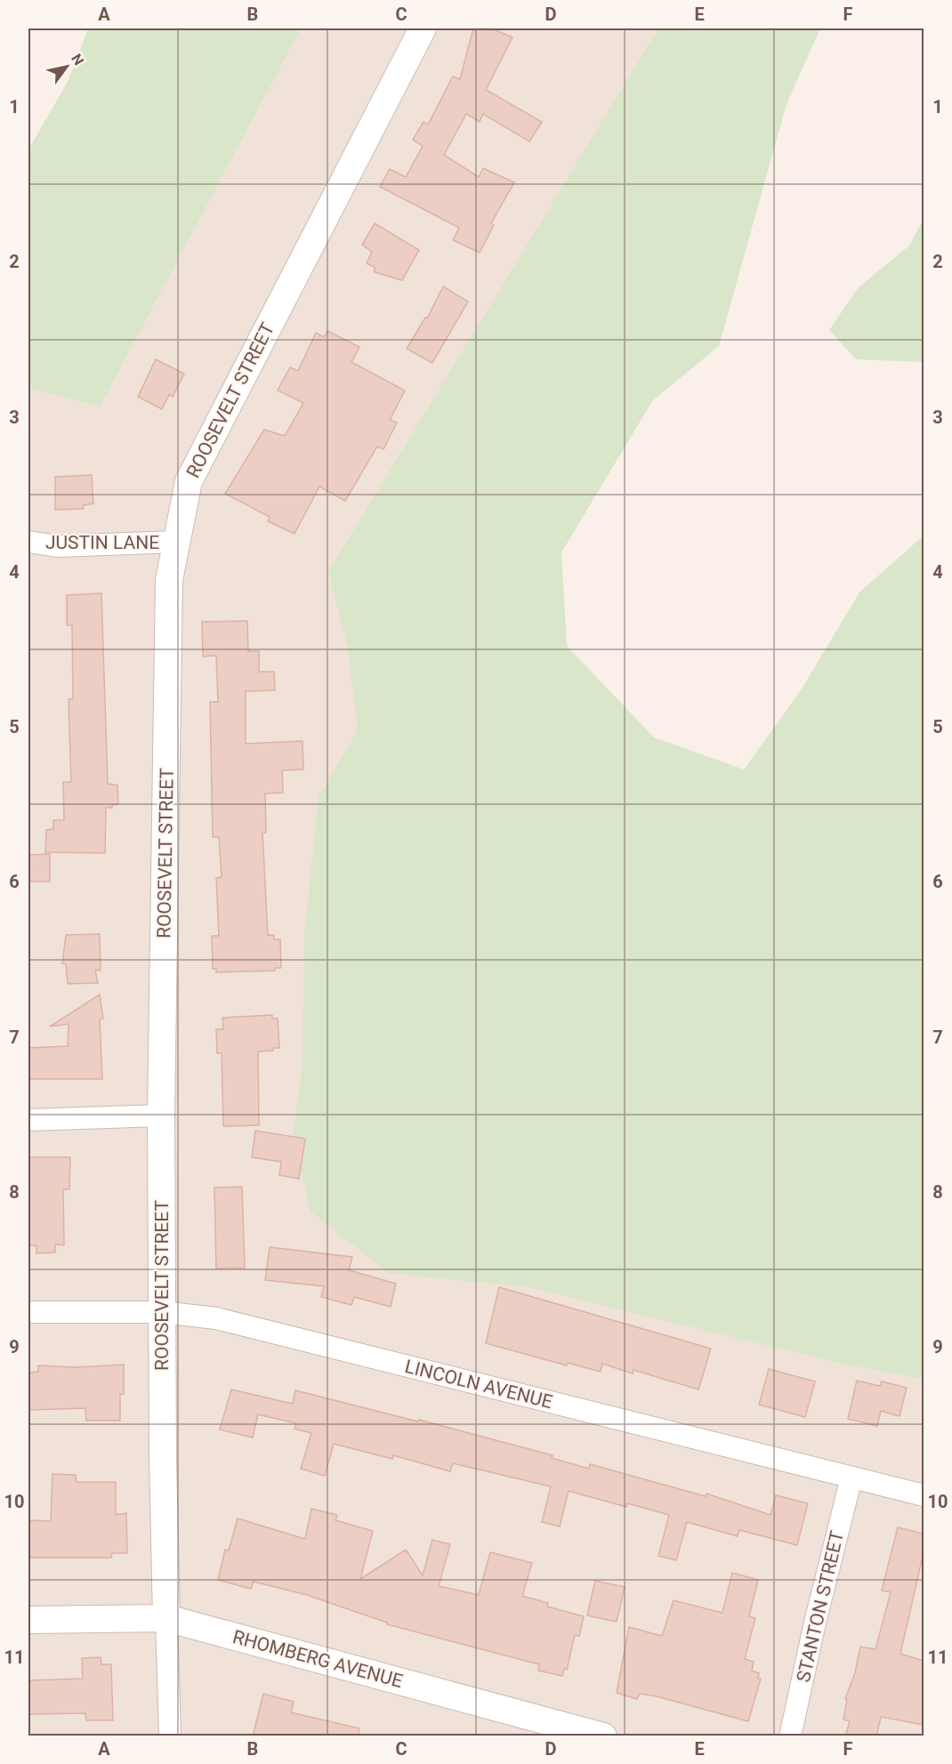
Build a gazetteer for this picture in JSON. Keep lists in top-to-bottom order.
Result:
{
  "streets": {
    "street": [
      "ROOSEVELT STREET",
      "JUSTIN LANE",
      "LINCOLN AVENUE",
      "STANTON STREET",
      "RHOMBERG AVENUE"
    ]
  },
  "crossings": [
    ["ROOSEVELT STREET", "JUSTIN LANE"],
    ["ROOSEVELT STREET", "LINCOLN AVENUE"],
    ["ROOSEVELT STREET", "RHOMBERG AVENUE"],
    ["LINCOLN AVENUE", "STANTON STREET"]
  ],
  "north": "top right",
  "grid": {
    "columns": [
      "A",
      "B",
      "C",
      "D",
      "E",
      "F"
    ],
    "rows": [
      "1",
      "2",
      "3",
      "4",
      "5",
      "6",
      "7",
      "8",
      "9",
      "10",
      "11"
    ]
  }
}
